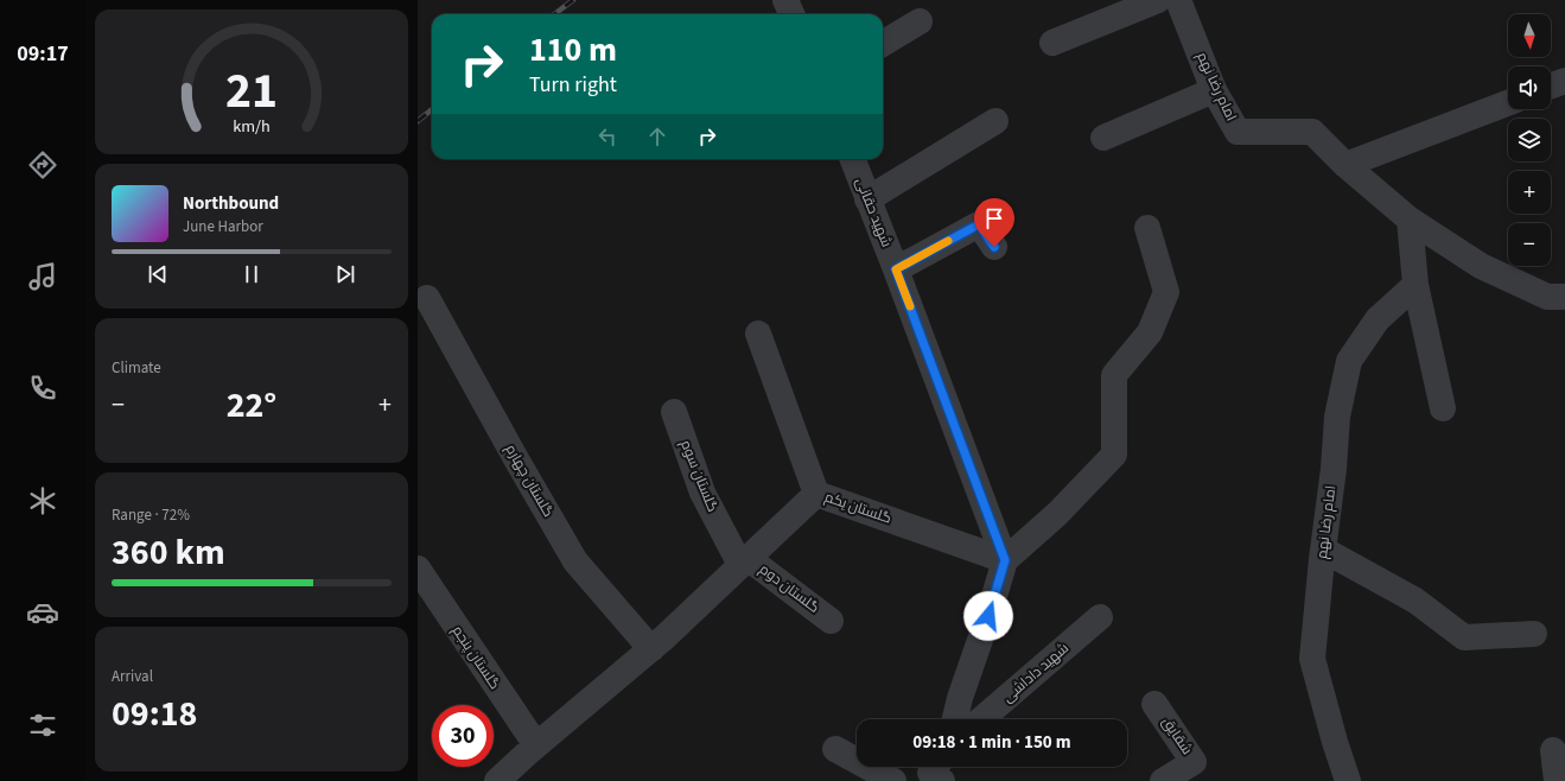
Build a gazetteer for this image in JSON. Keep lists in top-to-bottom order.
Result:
{
  "streets": {
    "street": [
      "امام رضا نهم",
      "شهید حقانی",
      "گلستان سوم",
      "گلستان چهارم",
      "گلستان یکم",
      "گلستان دوم",
      "گلستان پنجم",
      "شهید داداشی",
      "شقایق"
    ]
  },
  "crossings": [
    ["شهید حقانی", "گلستان یکم"],
    ["گلستان سوم", "گلستان دوم"]
  ],
  "north": "bottom",
  "page": {
    "tabs": "09:17",
    "map_buttons": ["+", "−"],
    "turn": ["110 m", "Turn right"],
    "song": ["Northbound", "June Harbor"],
    "tile": [
      "Climate",
      ["Range · 72%", "360 km"],
      ["Arrival", "09:18"]
    ],
    "heat": ["−", "22°", "+"],
    "limit": "30",
    "trip": "09:18 · 1 min · 150 m",
    "gauge": ["21", "km/h"]
  }
}
